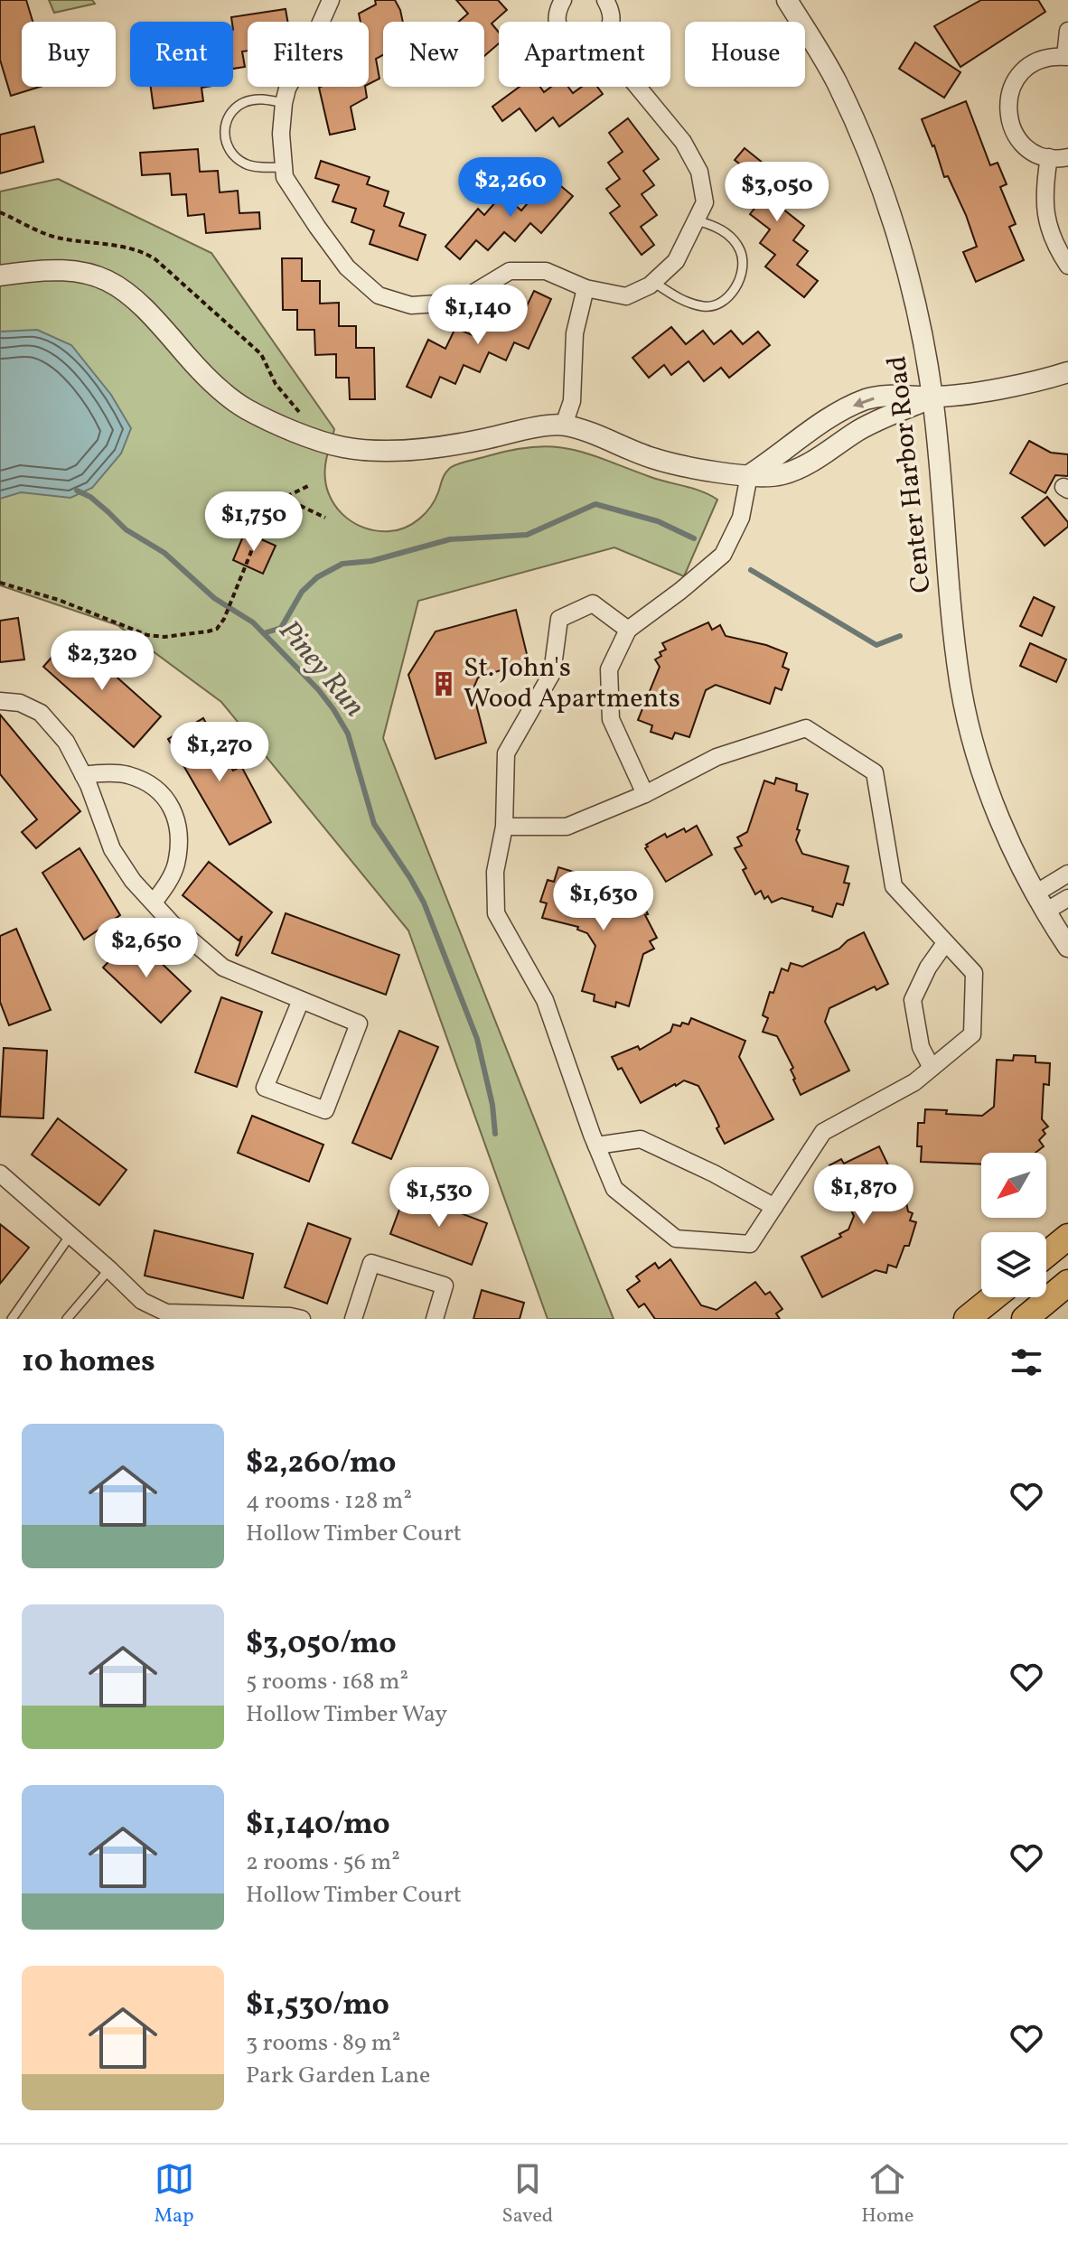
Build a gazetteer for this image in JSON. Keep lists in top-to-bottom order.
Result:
{
  "streets": {
    "street": ["Center Harbor Road"]
  },
  "water": ["Piney Run"],
  "places": {
    "building": ["St. John's Wood Apartments"]
  },
  "north": "bottom left",
  "page": {
    "chip": [
      "Buy",
      "Rent",
      "Filters",
      "New",
      "Apartment",
      "House"
    ],
    "price": [
      "$2,260",
      "$3,050",
      "$1,140",
      "$1,750",
      "$2,320",
      "$1,270",
      "$1,630",
      "$2,650",
      "$1,870",
      "$1,530"
    ],
    "heading": "10 homes",
    "list": [
      {
        "name": "$2,260/mo",
        "note": "4 rooms · 128 m² · Hollow Timber Court"
      },
      {
        "name": "$3,050/mo",
        "note": "5 rooms · 168 m² · Hollow Timber Way"
      },
      {
        "name": "$1,140/mo",
        "note": "2 rooms · 56 m² · Hollow Timber Court"
      },
      {
        "name": "$1,530/mo",
        "note": "3 rooms · 89 m² · Park Garden Lane"
      }
    ],
    "tabs": ["Map", "Saved", "Home"]
  }
}
